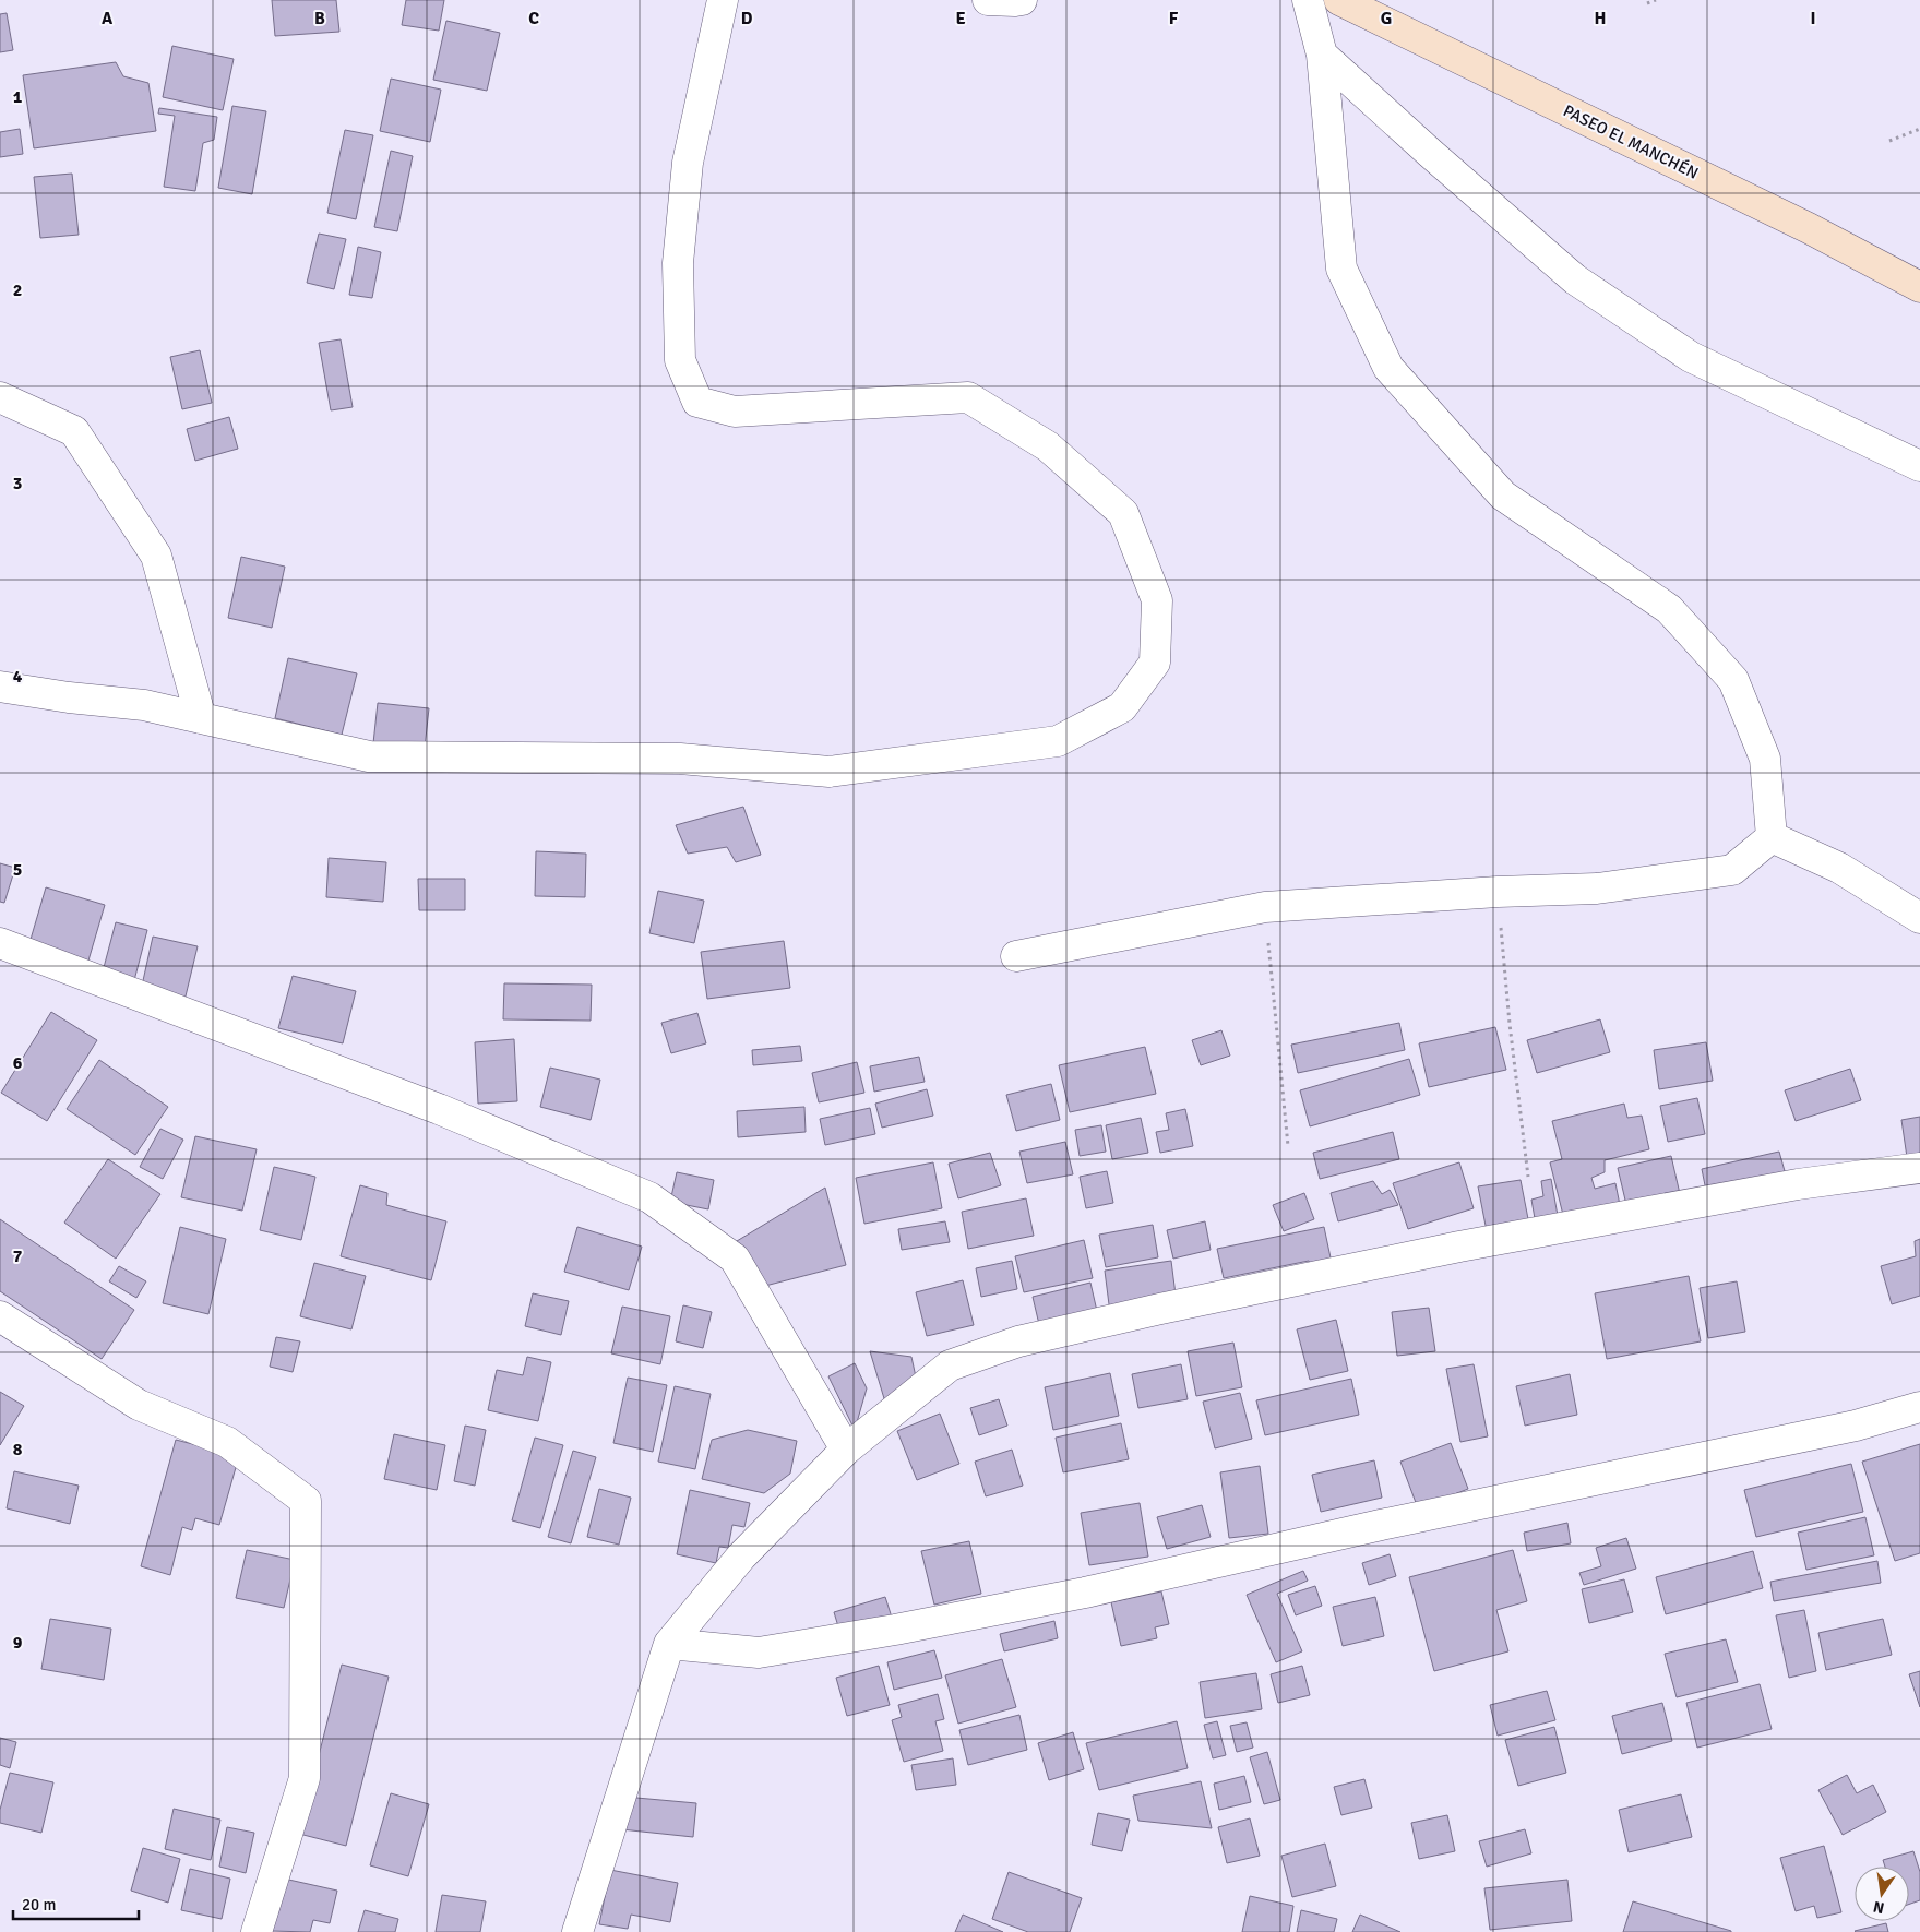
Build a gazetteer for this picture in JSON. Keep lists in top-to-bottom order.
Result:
{
  "streets": {
    "street": ["PASEO EL MANCHÉN"]
  },
  "scale_bar": "20 m",
  "north": "bottom",
  "grid": {
    "columns": [
      "A",
      "B",
      "C",
      "D",
      "E",
      "F",
      "G",
      "H",
      "I"
    ],
    "rows": [
      "1",
      "2",
      "3",
      "4",
      "5",
      "6",
      "7",
      "8",
      "9"
    ]
  }
}
